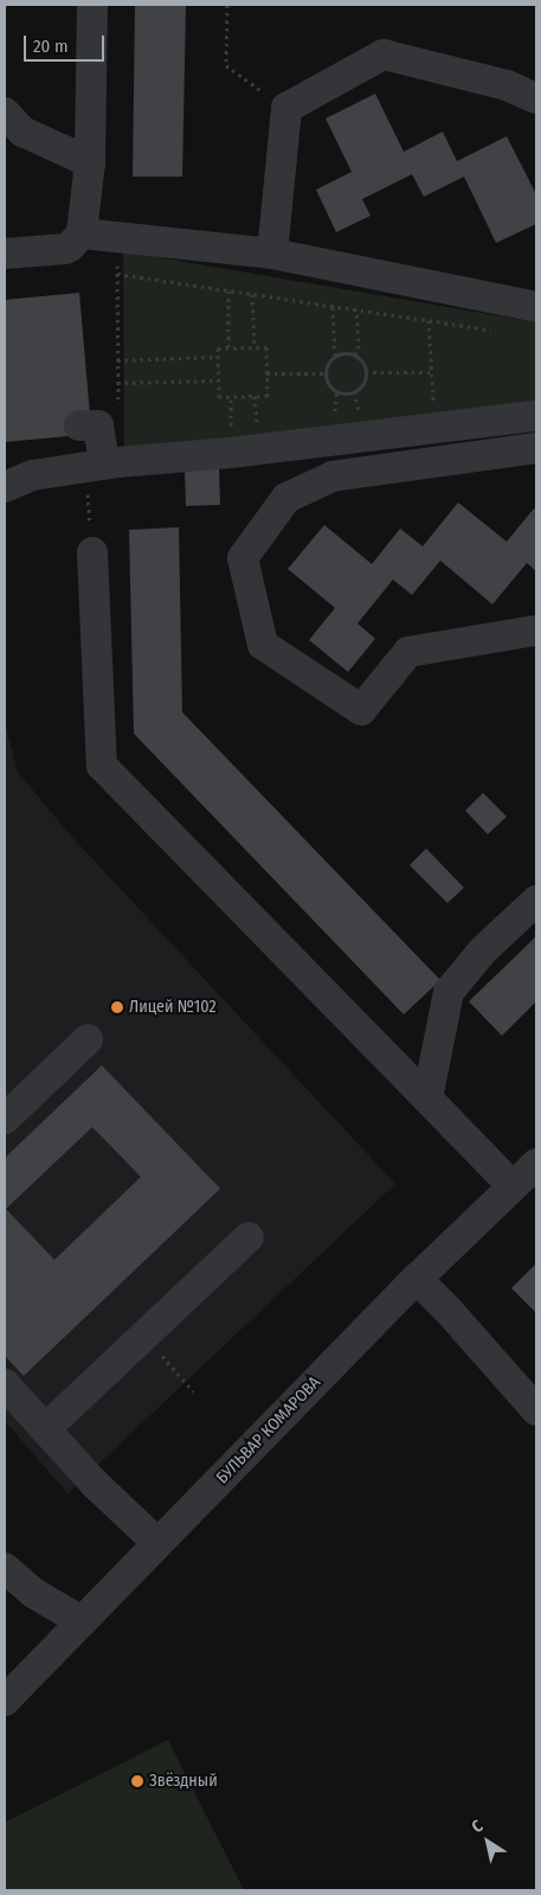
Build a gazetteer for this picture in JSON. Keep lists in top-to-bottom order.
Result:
{
  "streets": {
    "street": ["БУЛЬВАР КОМАРОВА"]
  },
  "places": ["Лицей №102", "Звёздный"],
  "scale_bar": "20 m",
  "north": "top left"
}
